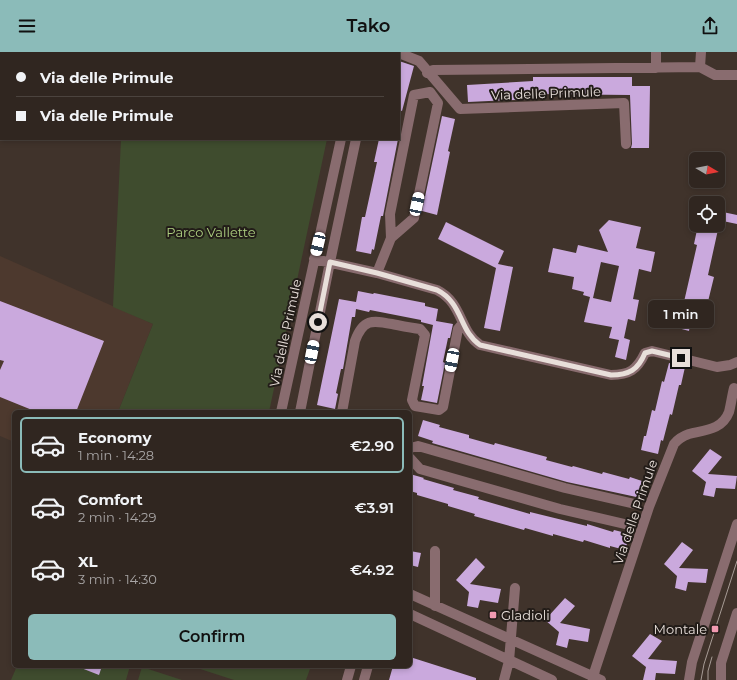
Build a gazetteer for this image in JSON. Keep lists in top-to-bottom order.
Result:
{
  "streets": {
    "street": ["Via delle Primule"]
  },
  "parks": ["Parco Vallette"],
  "places": {
    "transit": ["Gladioli", "Montale"]
  },
  "north": "right",
  "page": {
    "header": "Tako",
    "banner": ["Via delle Primule", "Via delle Primule"],
    "bubble": "1 min",
    "list": [
      {
        "name": "Economy",
        "note": "1 min · 14:28",
        "value": "€2.90"
      },
      {
        "name": "Comfort",
        "note": "2 min · 14:29",
        "value": "€3.91"
      },
      {
        "name": "XL",
        "note": "3 min · 14:30",
        "value": "€4.92"
      }
    ],
    "buttons": "Confirm"
  }
}
